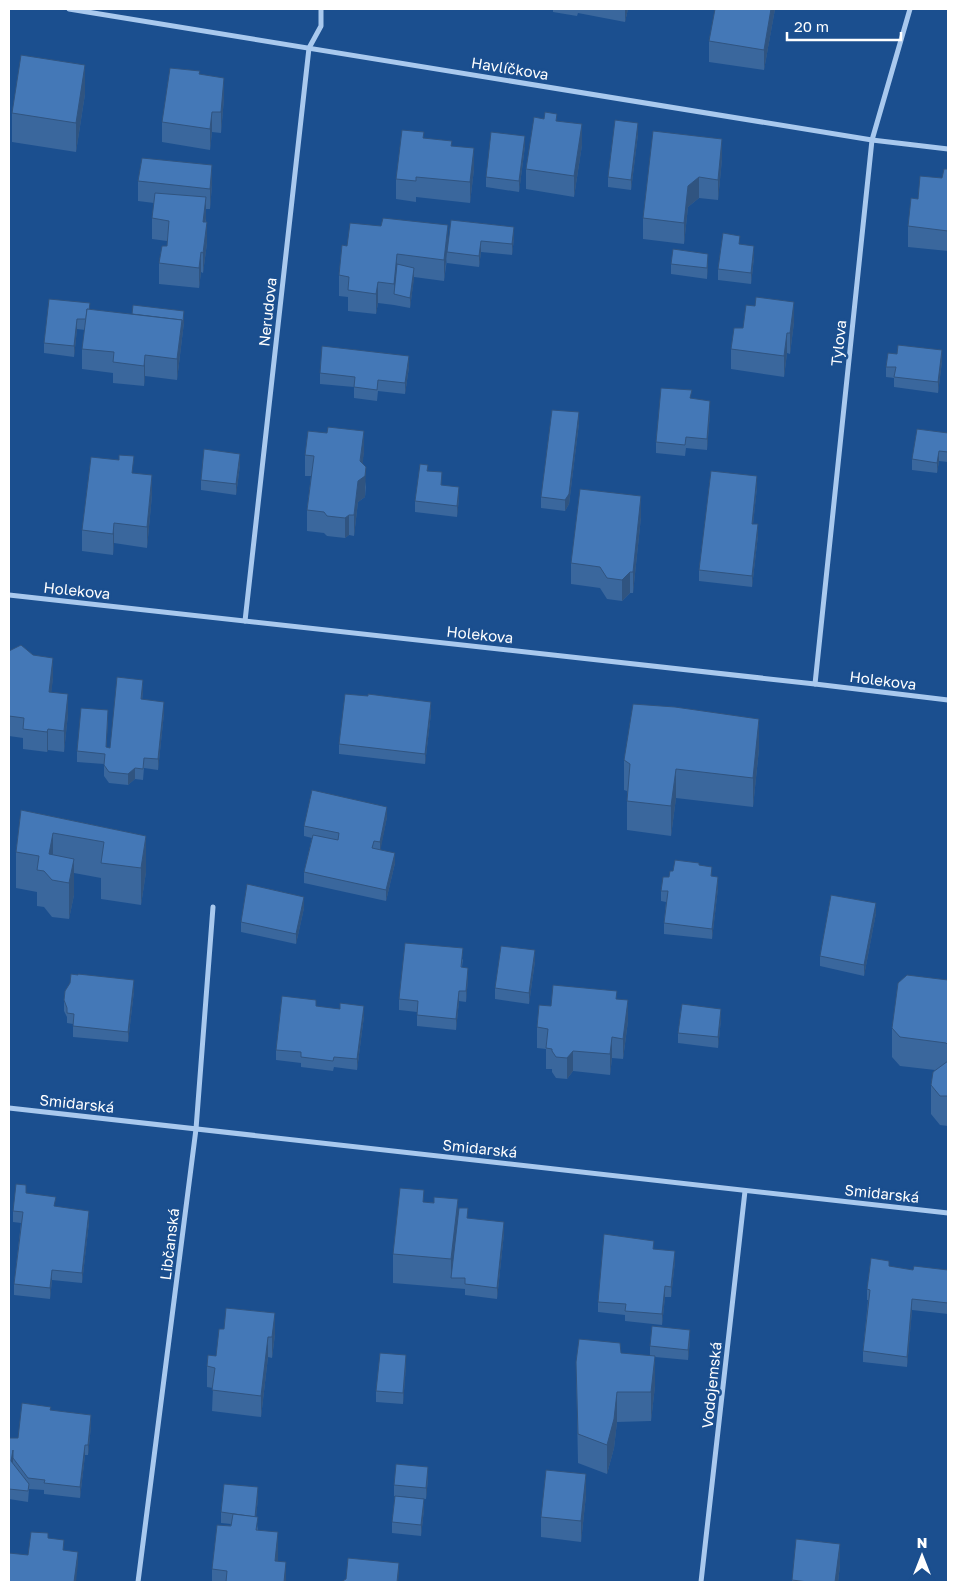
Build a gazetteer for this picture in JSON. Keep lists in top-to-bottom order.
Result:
{
  "streets": {
    "street": [
      "Havlíčkova",
      "Nerudova",
      "Tylova",
      "Holekova",
      "Smidarská",
      "Libčanská",
      "Vodojemská"
    ]
  },
  "crossings": [
    ["Havlíčkova", "Nerudova"],
    ["Havlíčkova", "Tylova"],
    ["Nerudova", "Holekova"],
    ["Tylova", "Holekova"],
    ["Smidarská", "Libčanská"],
    ["Smidarská", "Vodojemská"]
  ],
  "scale_bar": "20 m",
  "north": "top"
}
